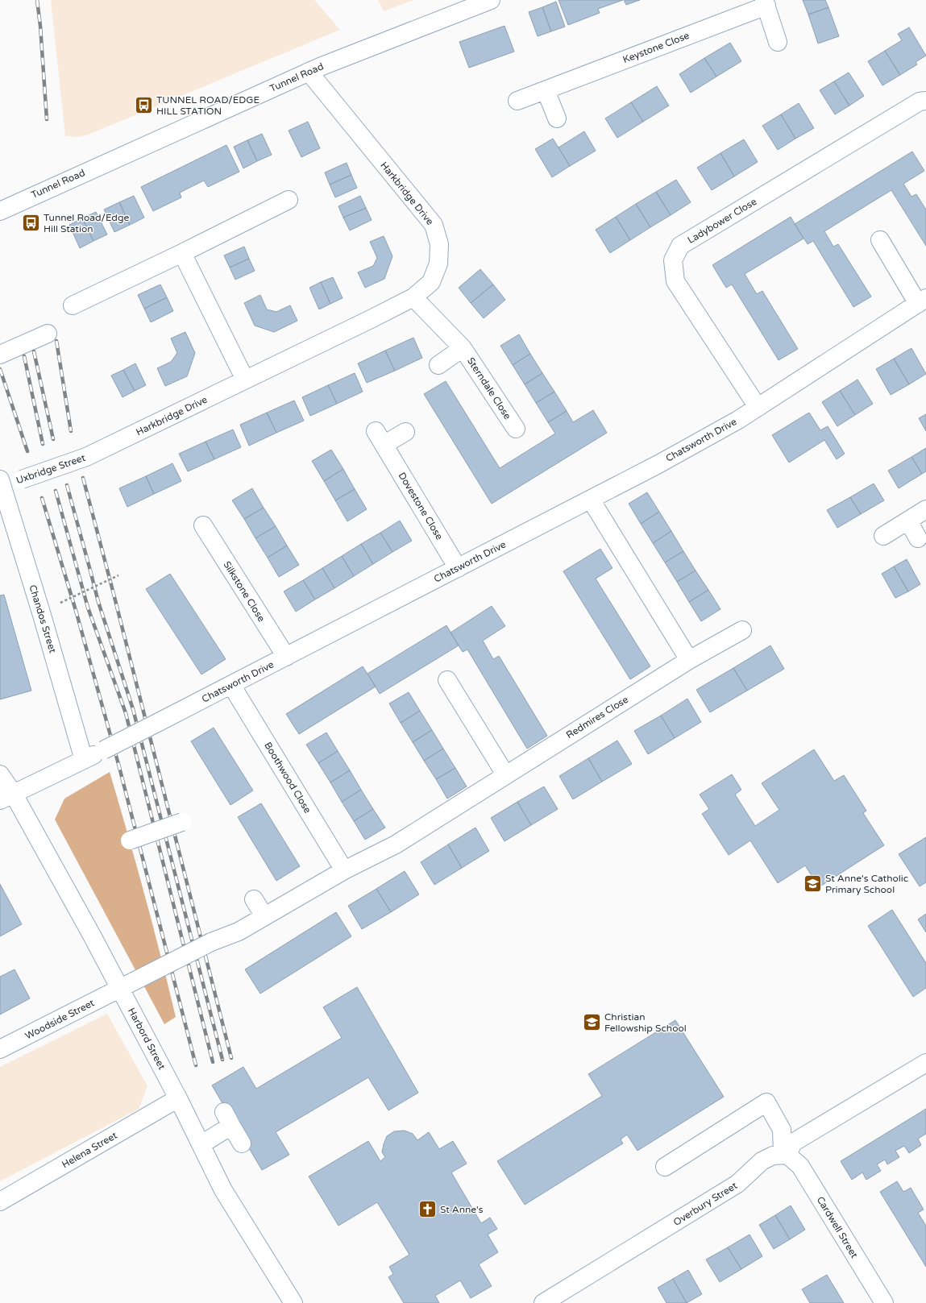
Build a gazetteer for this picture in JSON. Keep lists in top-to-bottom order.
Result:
{
  "streets": {
    "street": [
      "Keystone Close",
      "Tunnel Road",
      "Harkbridge Drive",
      "Ladybower Close",
      "Sterndale Close",
      "Chatsworth Drive",
      "Uxbridge Street",
      "Dovestone Close",
      "Silkstone Close",
      "Chandos Street",
      "Redmires Close",
      "Boothwood Close",
      "Woodside Street",
      "Harbord Street",
      "Helena Street",
      "Overbury Street",
      "Cardwell Street"
    ]
  },
  "crossings": [
    ["Tunnel Road", "Harkbridge Drive"],
    ["Harkbridge Drive", "Sterndale Close"],
    ["Harkbridge Drive", "Uxbridge Street"],
    ["Ladybower Close", "Chatsworth Drive"],
    ["Chatsworth Drive", "Dovestone Close"],
    ["Chatsworth Drive", "Silkstone Close"],
    ["Chatsworth Drive", "Chandos Street"],
    ["Chatsworth Drive", "Boothwood Close"],
    ["Chatsworth Drive", "Harbord Street"],
    ["Uxbridge Street", "Chandos Street"],
    ["Redmires Close", "Boothwood Close"],
    ["Woodside Street", "Harbord Street"],
    ["Harbord Street", "Helena Street"],
    ["Overbury Street", "Cardwell Street"]
  ],
  "places": {
    "bus stop": ["TUNNEL ROAD/EDGE HILL STATION", "Tunnel Road/Edge Hill Station"],
    "school or university": ["St Anne's Catholic Primary School", "Christian Fellowship School"],
    "church": ["St Anne's"]
  }
}
